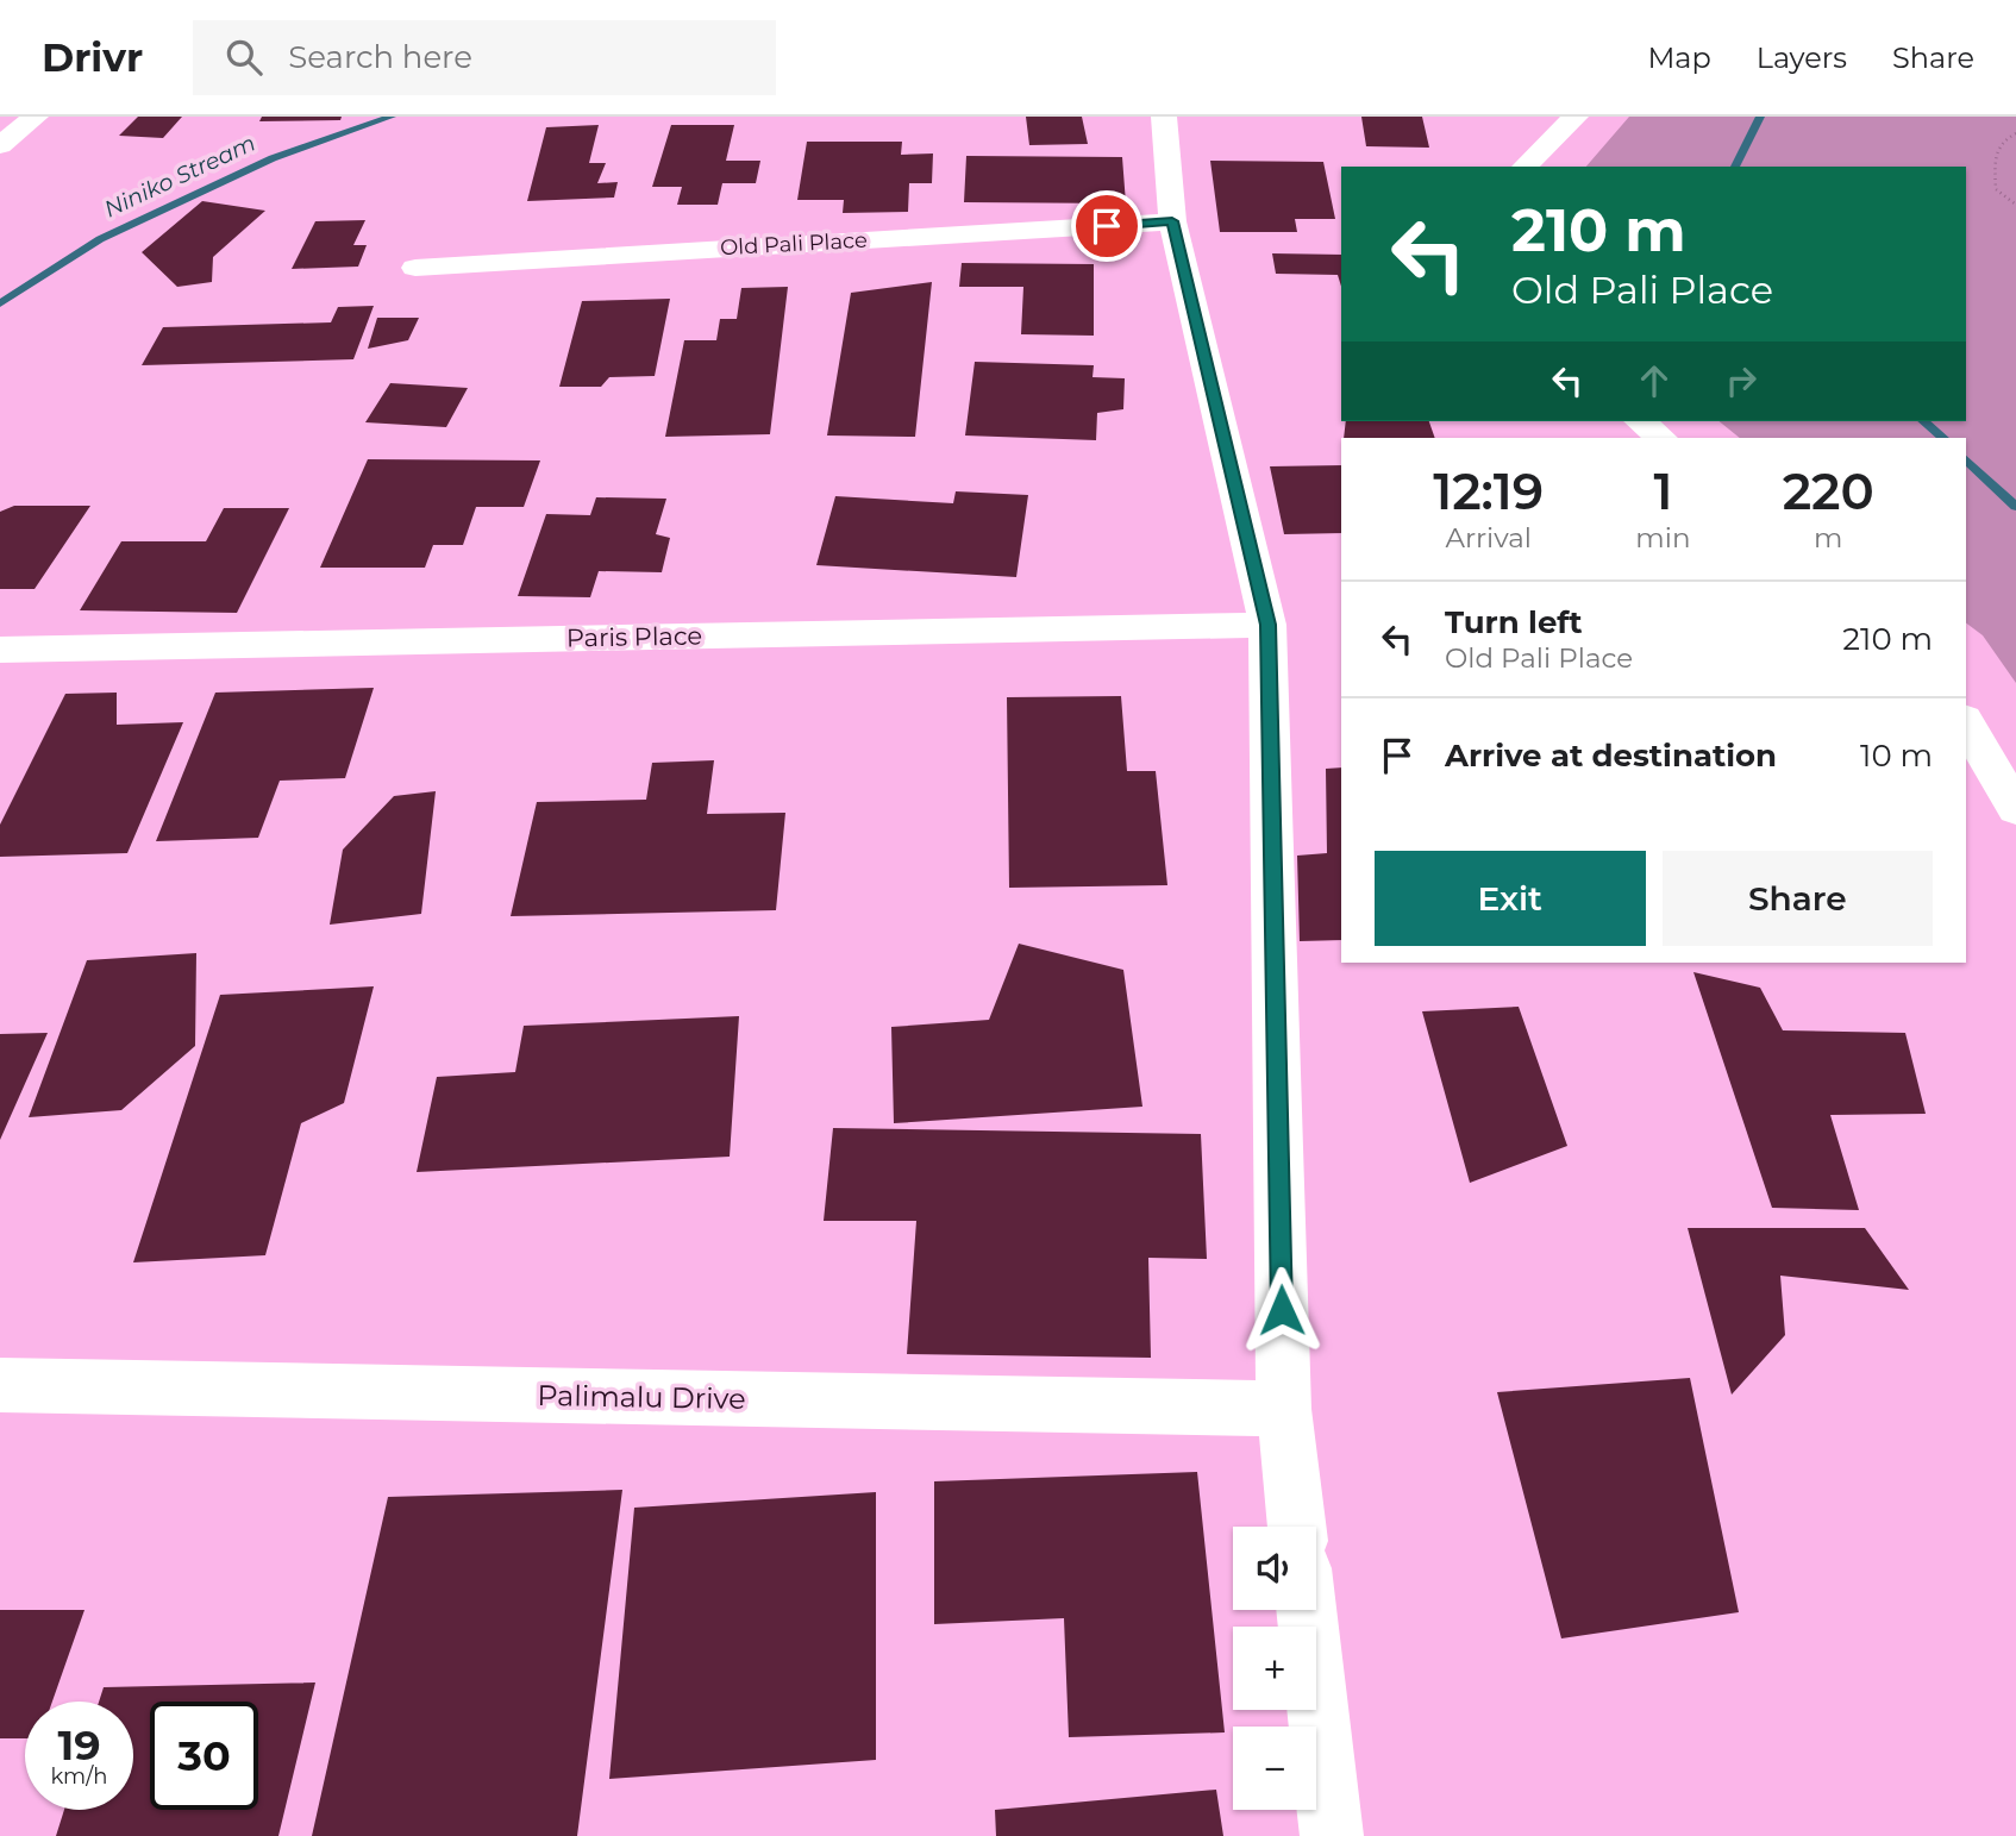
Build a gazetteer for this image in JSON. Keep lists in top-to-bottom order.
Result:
{
  "streets": {
    "main road": ["Old Pali Place", "Paris Place", "Palimalu Drive"]
  },
  "water": ["Niniko Stream"],
  "page": {
    "header": "Drivr",
    "search": "Search here",
    "nav": ["Map", "Layers", "Share"],
    "turn": ["210 m", "Old Pali Place"],
    "eta": [
      "12:19",
      "Arrival",
      "1",
      "min",
      "220",
      "m"
    ],
    "list": [
      {
        "name": "Turn left",
        "note": "Old Pali Place",
        "value": "210 m"
      },
      {
        "name": "Arrive at destination",
        "value": "10 m"
      }
    ],
    "buttons": ["Exit", "Share"],
    "map_buttons": ["+", "−"],
    "speed": "19 km/h",
    "limit": "30"
  }
}
